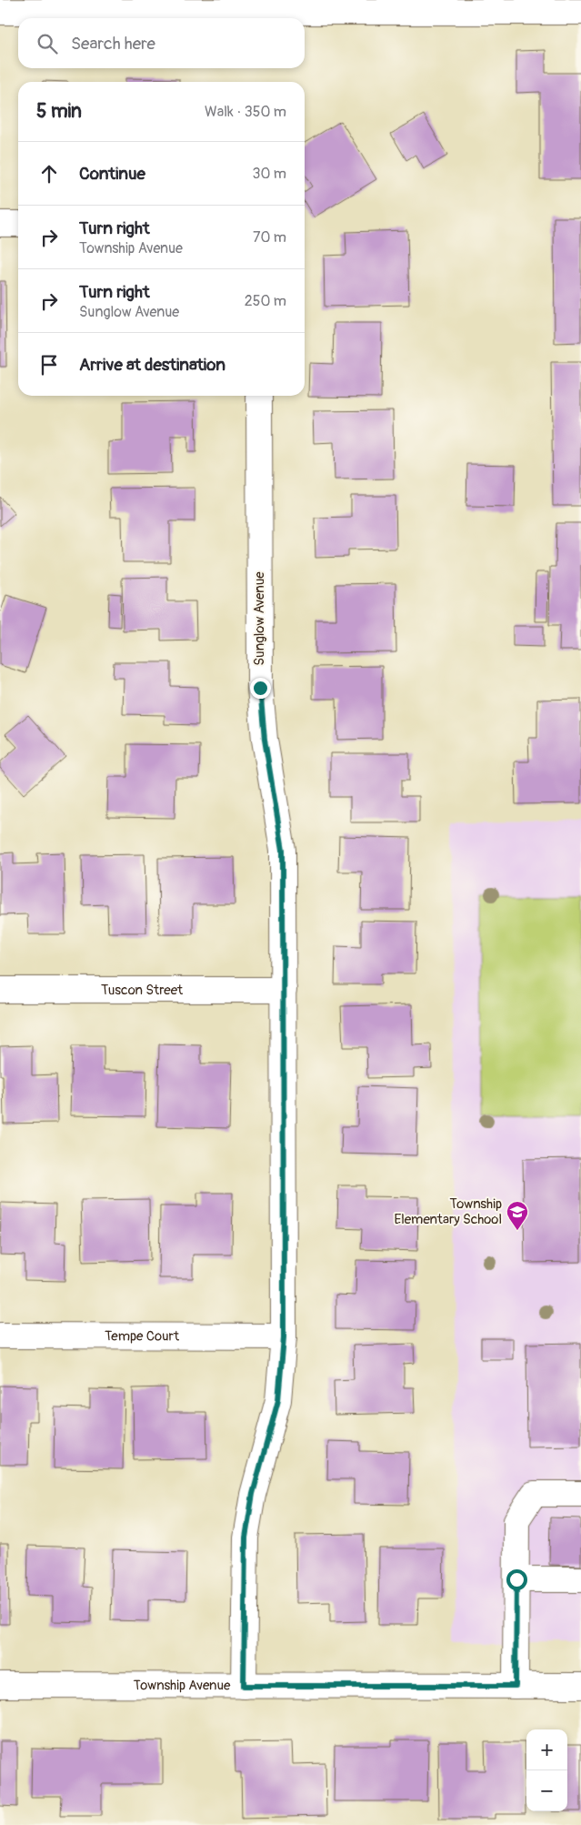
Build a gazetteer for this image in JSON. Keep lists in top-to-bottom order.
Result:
{
  "streets": {
    "street": [
      "Sunglow Avenue",
      "Tuscon Street",
      "Tempe Court",
      "Township Avenue"
    ]
  },
  "crossings": [
    ["Sunglow Avenue", "Tuscon Street"],
    ["Sunglow Avenue", "Tempe Court"],
    ["Sunglow Avenue", "Township Avenue"]
  ],
  "places": {
    "school or university": ["Township Elementary School"]
  },
  "page": {
    "search": "Search here",
    "heading": ["5 min", "Walk · 350 m"],
    "list": [
      ["Continue", "30 m"],
      ["Turn right", "Township Avenue", "70 m"],
      ["Turn right", "Sunglow Avenue", "250 m"],
      "Arrive at destination"
    ],
    "map_buttons": ["+", "−"]
  }
}
